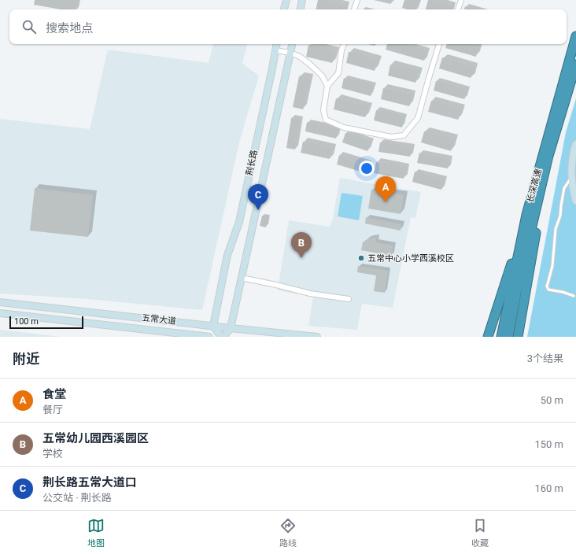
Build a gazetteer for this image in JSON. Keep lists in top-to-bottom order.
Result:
{
  "streets": {
    "highway": ["长深高速"],
    "main road": ["荆长路", "五常大道"]
  },
  "crossings": [
    ["荆长路", "五常大道"]
  ],
  "places": ["五常中心小学西溪校区"],
  "scale_bar": "100 m",
  "page": {
    "search": "搜索地点",
    "pins": ["A", "C", "B"],
    "scale": "100 m",
    "heading": ["附近", "3个结果"],
    "list": [
      {
        "mark": "A",
        "name": "食堂",
        "note": "餐厅",
        "value": "50 m"
      },
      {
        "mark": "B",
        "name": "五常幼儿园西溪园区",
        "note": "学校",
        "value": "150 m"
      },
      {
        "mark": "C",
        "name": "荆长路五常大道口",
        "note": "公交站 · 荆长路",
        "value": "160 m"
      }
    ],
    "nav": ["地图", "路线", "收藏"]
  }
}
